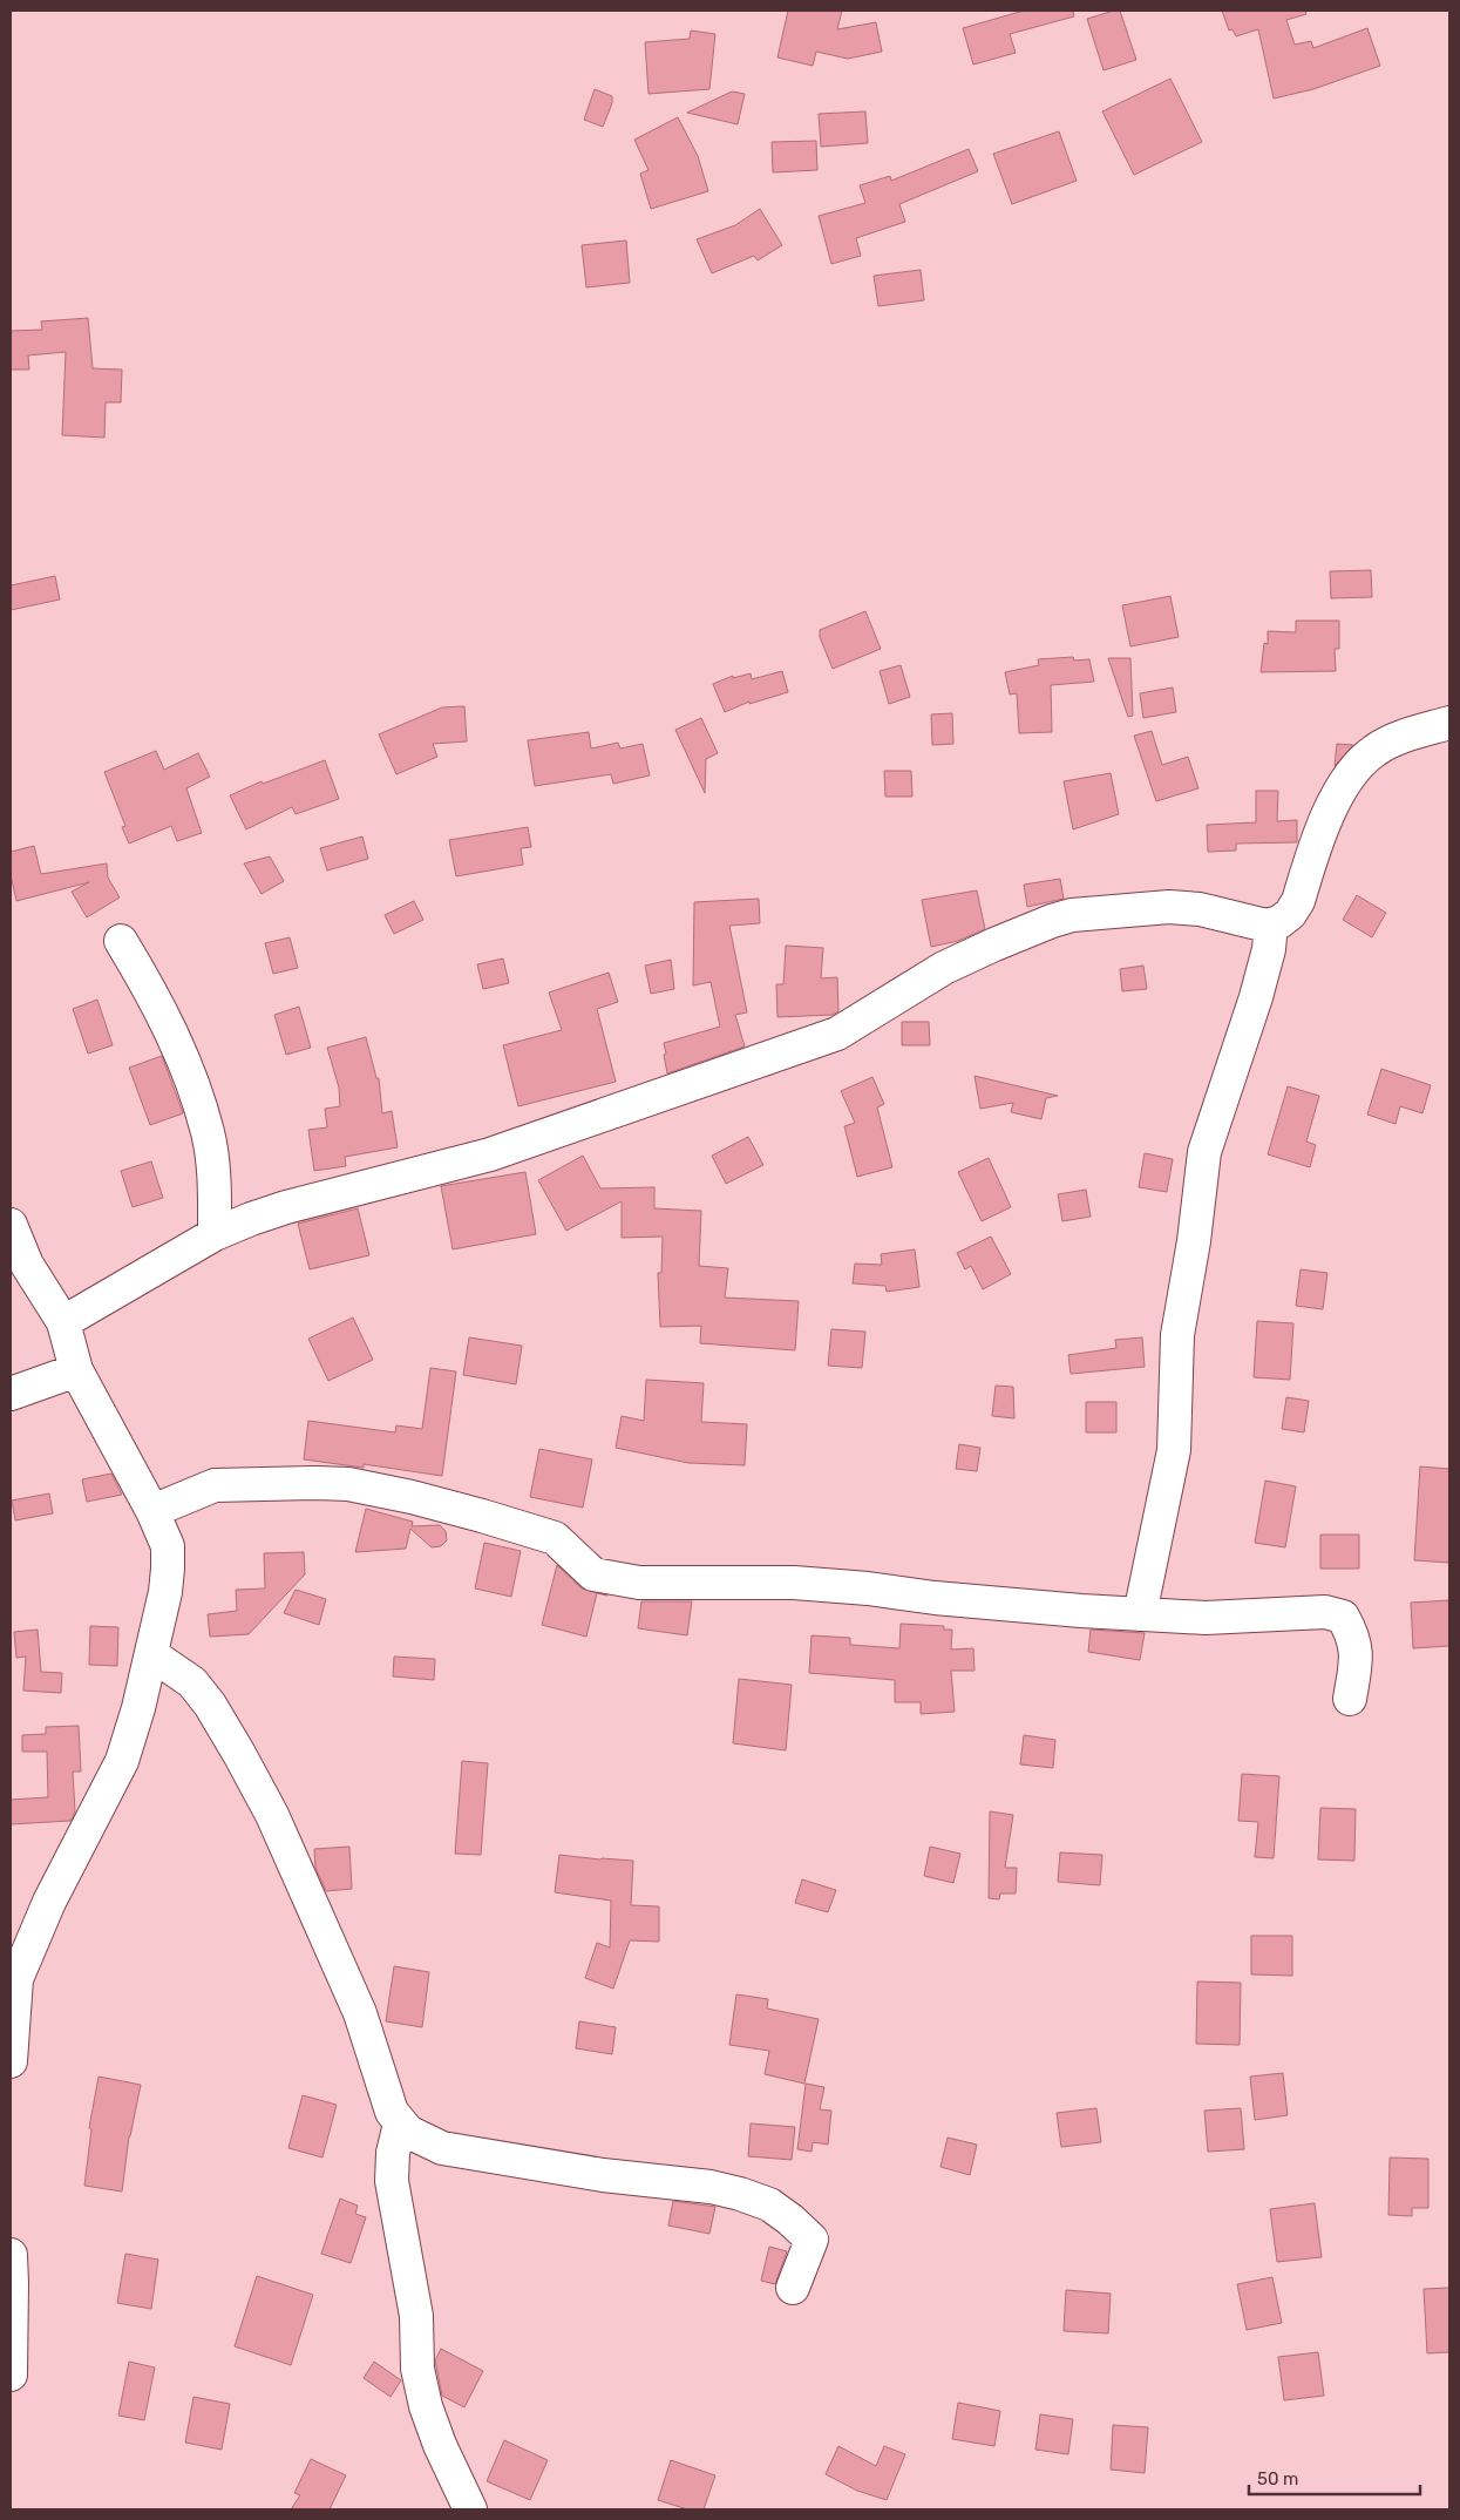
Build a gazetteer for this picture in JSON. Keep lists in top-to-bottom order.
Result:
{
  "scale_bar": "50 m"
}
